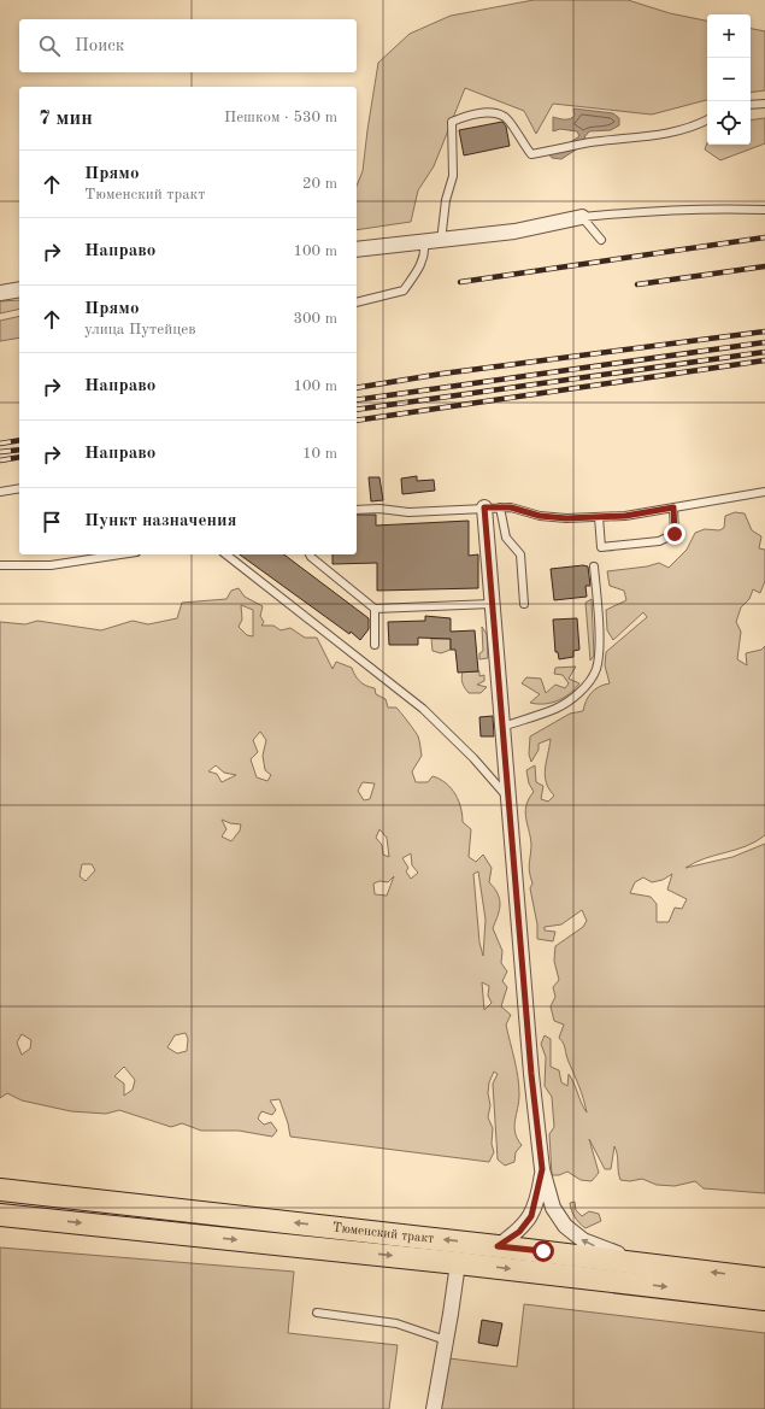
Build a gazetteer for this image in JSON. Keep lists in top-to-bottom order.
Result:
{
  "streets": {
    "main road": ["Тюменский тракт"]
  },
  "page": {
    "map_buttons": ["+", "−"],
    "search": "Поиск",
    "heading": ["7 мин", "Пешком · 530 m"],
    "list": [
      ["Прямо", "Тюменский тракт", "20 m"],
      ["Направо", "100 m"],
      ["Прямо", "улица Путейцев", "300 m"],
      ["Направо", "100 m"],
      ["Направо", "10 m"],
      "Пункт назначения"
    ]
  }
}
